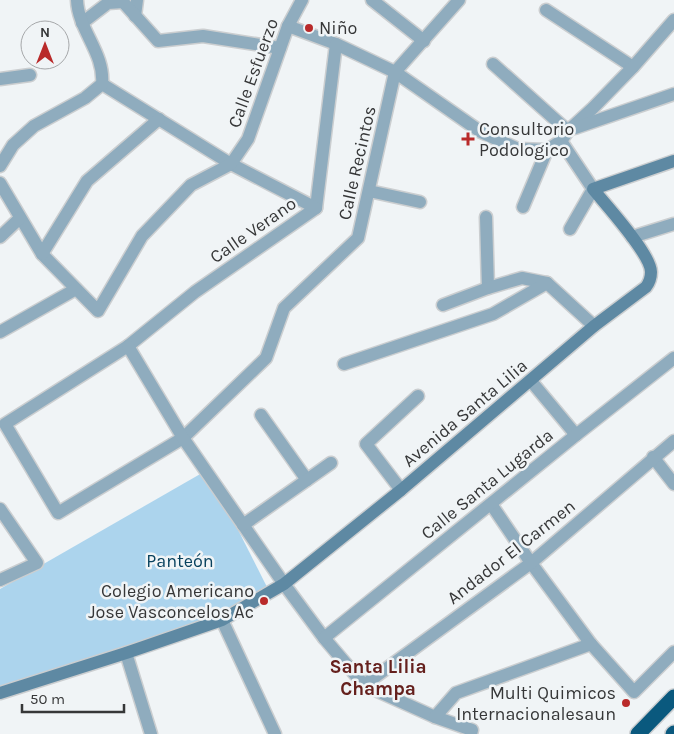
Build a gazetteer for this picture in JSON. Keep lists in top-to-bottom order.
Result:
{
  "streets": {
    "street": [
      "Calle Esfuerzo",
      "Calle Recintos",
      "Calle Verano",
      "Avenida Santa Lilia",
      "Calle Santa Lugarda",
      "Andador El Carmen"
    ]
  },
  "crossings": [
    ["Calle Recintos", "Calle Verano"]
  ],
  "districts": ["Santa Lilia Champa"],
  "parks": ["Panteón"],
  "places": {
    "other": ["Niño", "Colegio Americano Jose Vasconcelos Ac", "Multi Quimicos Internacionalesaun"],
    "health": ["Consultorio Podologico"]
  },
  "scale_bar": "50 m",
  "north": "top"
}
